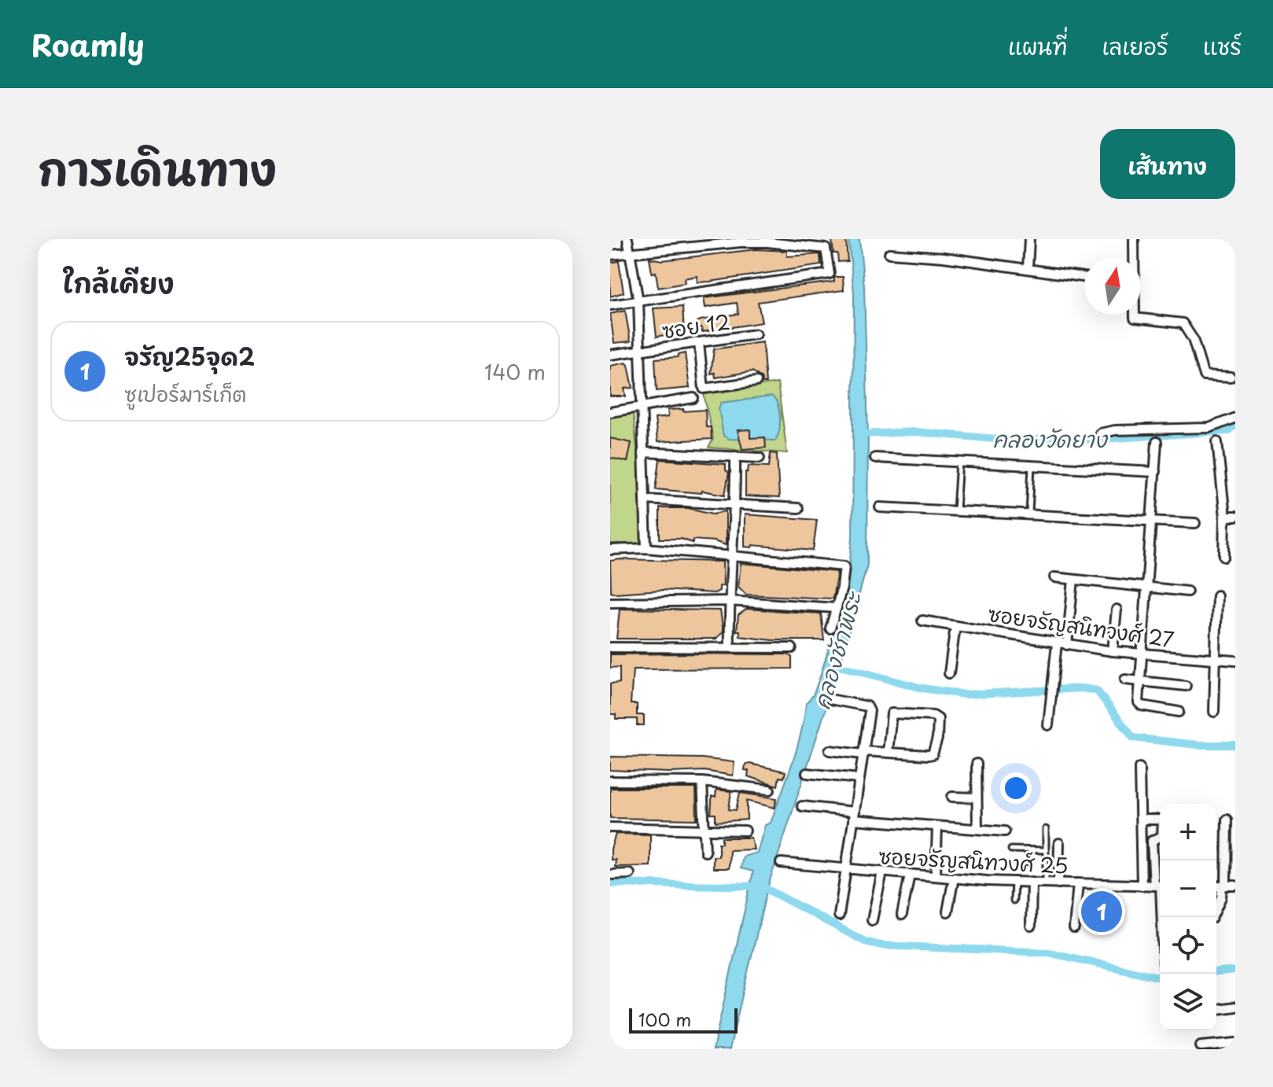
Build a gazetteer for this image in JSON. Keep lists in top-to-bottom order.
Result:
{
  "streets": {
    "street": ["ซอย 12", "ซอยจรัญสนิทวงศ์ 27", "ซอยจรัญสนิทวงศ์ 25"]
  },
  "water": ["คลองวัดยาง", "คลองชักพระ"],
  "scale_bar": "100 m",
  "north": "top",
  "page": {
    "header": "Roamly",
    "nav": ["แผนที่", "เลเยอร์", "แชร์"],
    "title": "การเดินทาง",
    "buttons": "เส้นทาง",
    "heading": "ใกล้เคียง",
    "list": [
      {
        "mark": "1",
        "name": "จรัญ25จุด2",
        "note": "ซูเปอร์มาร์เก็ต",
        "value": "140 m"
      }
    ],
    "map_buttons": ["+", "−"],
    "pins": "1",
    "scale": "100 m"
  }
}
